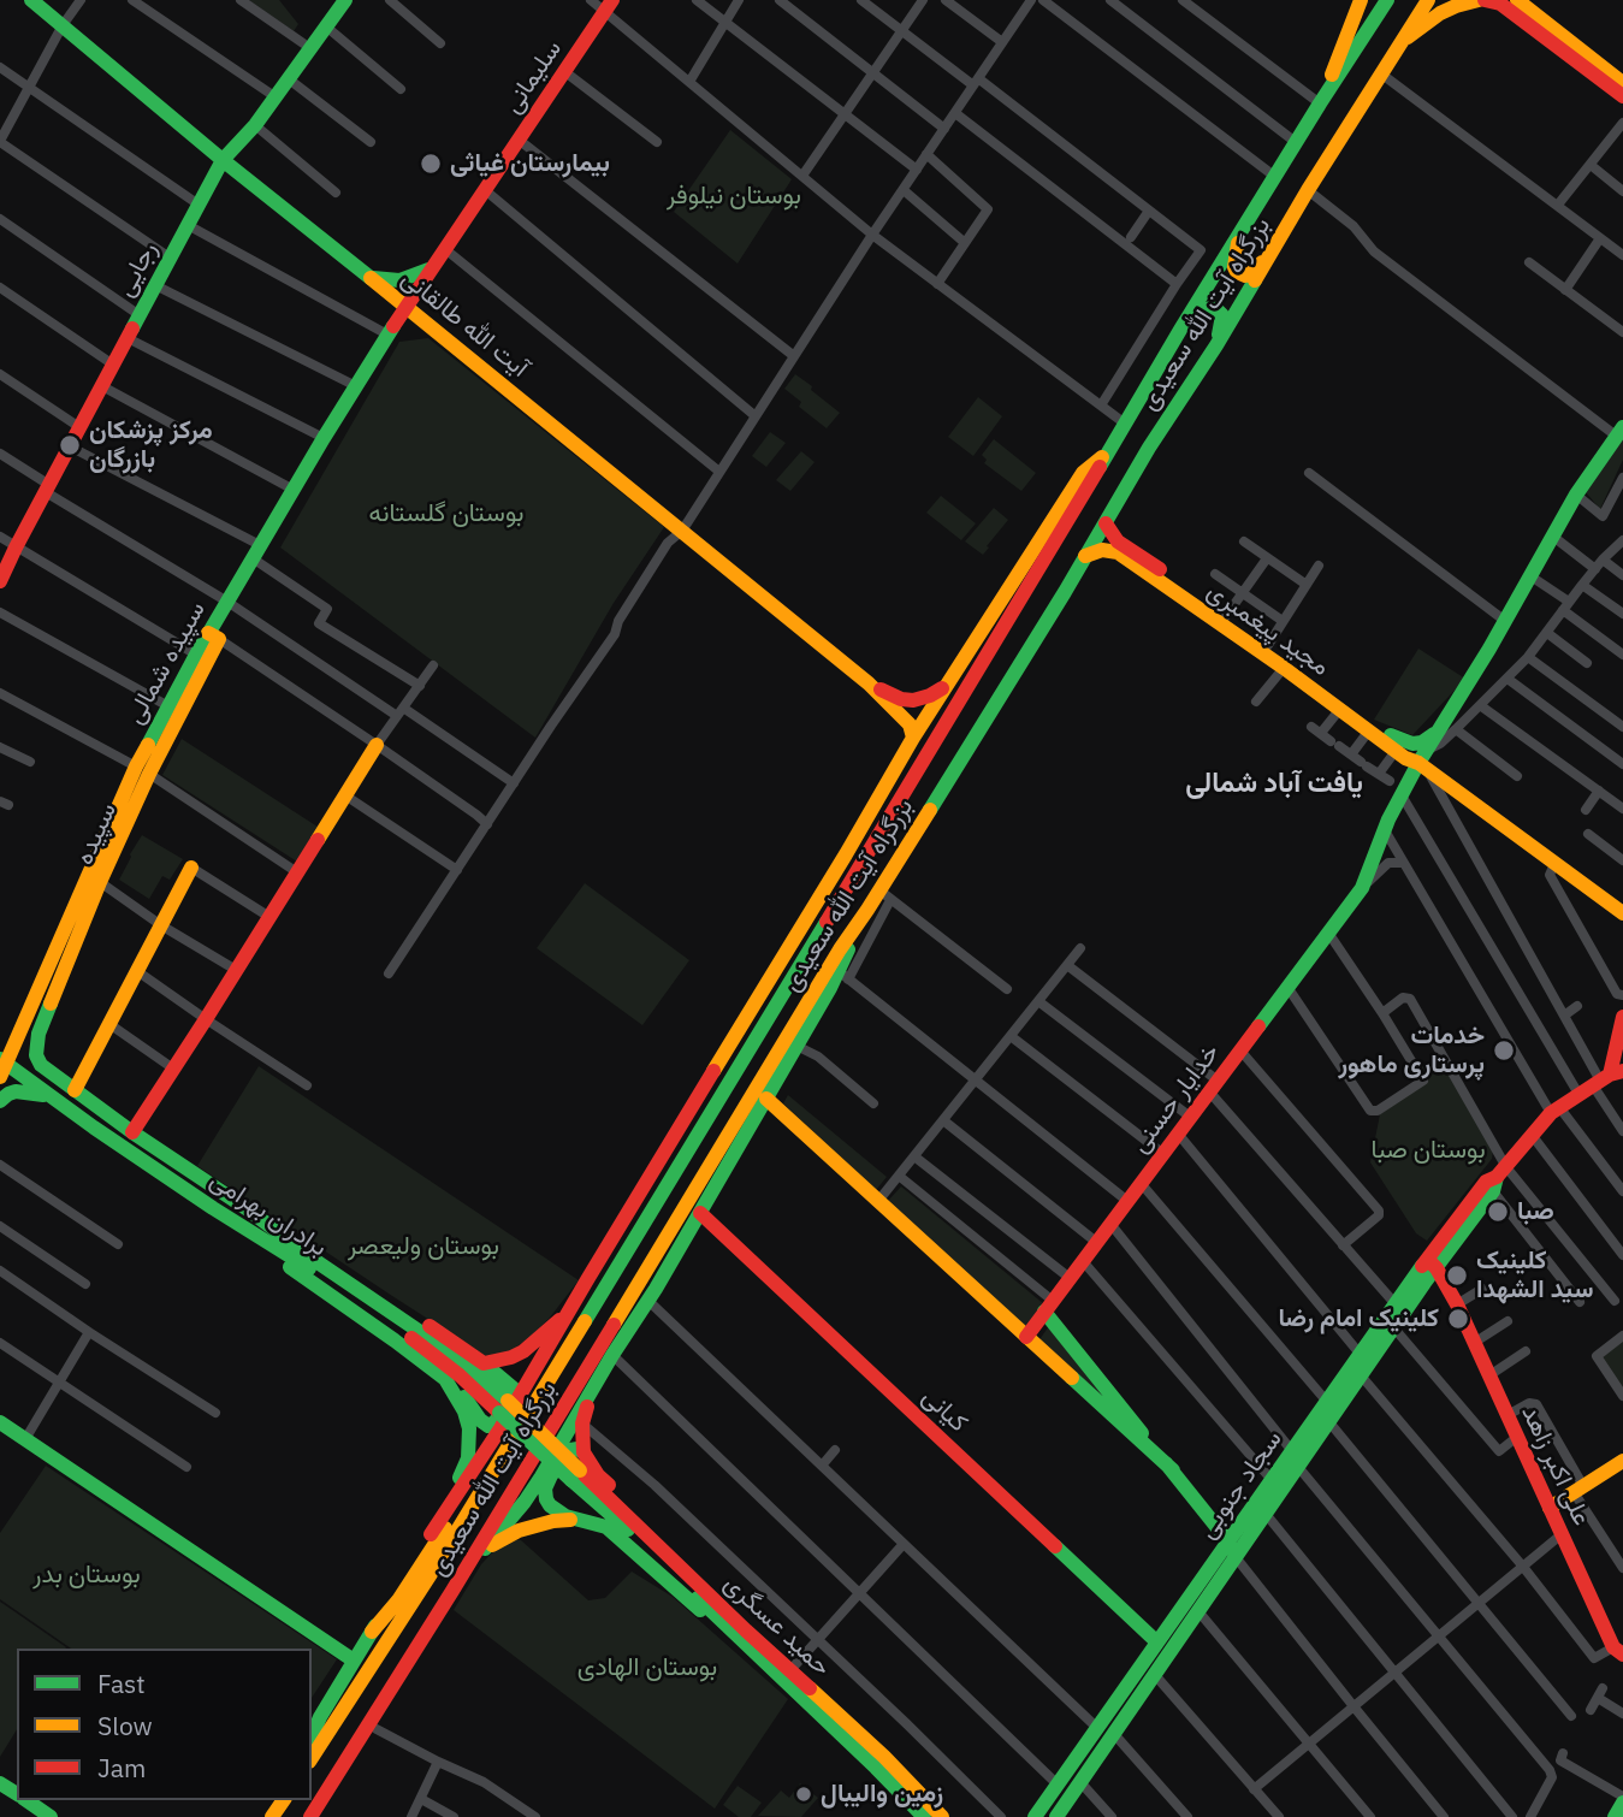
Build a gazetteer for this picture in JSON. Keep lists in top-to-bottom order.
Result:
{
  "streets": {
    "main road": [
      "سلیمانی",
      "رجایی",
      "بزرگراه آیت الله سعیدی",
      "آیت الله طالقانی",
      "مجید پیغمبری",
      "سپیده شمالی",
      "سپیده",
      "خدایار حسنی",
      "برادران بهرامی",
      "کیانی",
      "علی اکبر زاهد",
      "سجاد جنوبی",
      "حمید عسگری"
    ]
  },
  "crossings": [
    ["سلیمانی", "آیت الله طالقانی"],
    ["سلیمانی", "سپیده شمالی"],
    ["رجایی", "آیت الله طالقانی"],
    ["بزرگراه آیت الله سعیدی", "آیت الله طالقانی"],
    ["آیت الله طالقانی", "سپیده شمالی"],
    ["مجید پیغمبری", "خدایار حسنی"],
    ["سپیده شمالی", "سپیده"],
    ["سپیده", "برادران بهرامی"],
    ["برادران بهرامی", "حمید عسگری"],
    ["کیانی", "سجاد جنوبی"],
    ["علی اکبر زاهد", "سجاد جنوبی"]
  ],
  "districts": ["یافت آباد شمالی"],
  "parks": [
    "بوستان نیلوفر",
    "بوستان گلستانه",
    "بوستان صبا",
    "بوستان ولیعصر",
    "بوستان بدر",
    "بوستان الهادی"
  ],
  "places": [
    "بیمارستان غیاثی",
    "مرکز پزشکان بازرگان",
    "خدمات پرستاری ماهور",
    "صبا",
    "کلینیک سید الشهدا",
    "کلینیک امام رضا",
    "زمین والیبال"
  ],
  "legend": ["Fast", "Slow", "Jam"]
}
